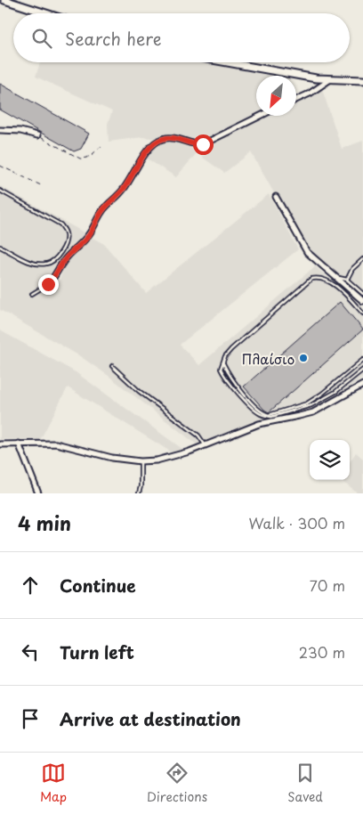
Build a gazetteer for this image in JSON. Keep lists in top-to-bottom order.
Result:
{
  "places": ["Πλαίσιο"],
  "north": "bottom left",
  "page": {
    "search": "Search here",
    "heading": ["4 min", "Walk · 300 m"],
    "list": [
      ["Continue", "70 m"],
      ["Turn left", "230 m"],
      "Arrive at destination"
    ],
    "nav": ["Map", "Directions", "Saved"]
  }
}
